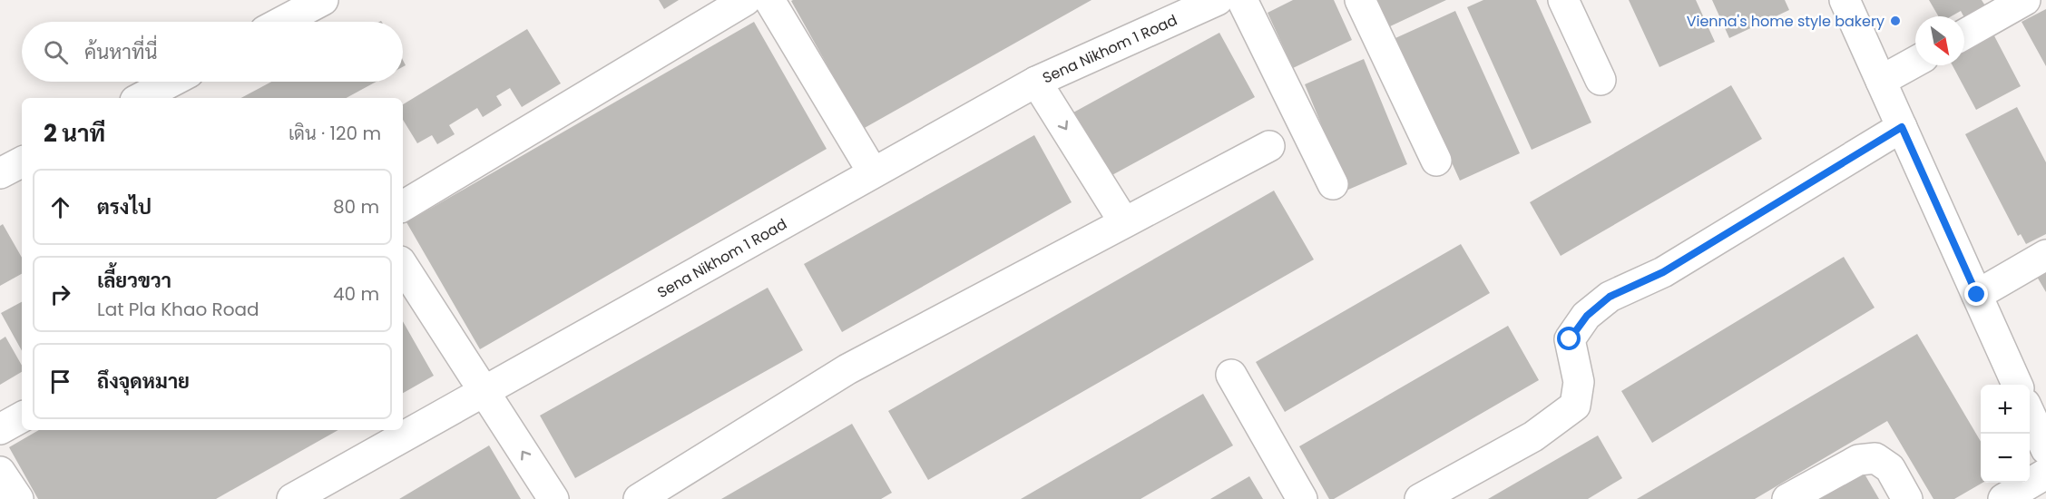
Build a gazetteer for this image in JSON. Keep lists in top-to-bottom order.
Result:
{
  "streets": {
    "street": ["Sena Nikhom 1 Road"]
  },
  "places": ["Vienna's home style bakery"],
  "north": "bottom right",
  "page": {
    "search": "ค้นหาที่นี่",
    "heading": ["2 นาที", "เดิน · 120 m"],
    "list": [
      ["ตรงไป", "80 m"],
      ["เลี้ยวขวา", "Lat Pla Khao Road", "40 m"],
      "ถึงจุดหมาย"
    ],
    "map_buttons": ["+", "−"]
  }
}
